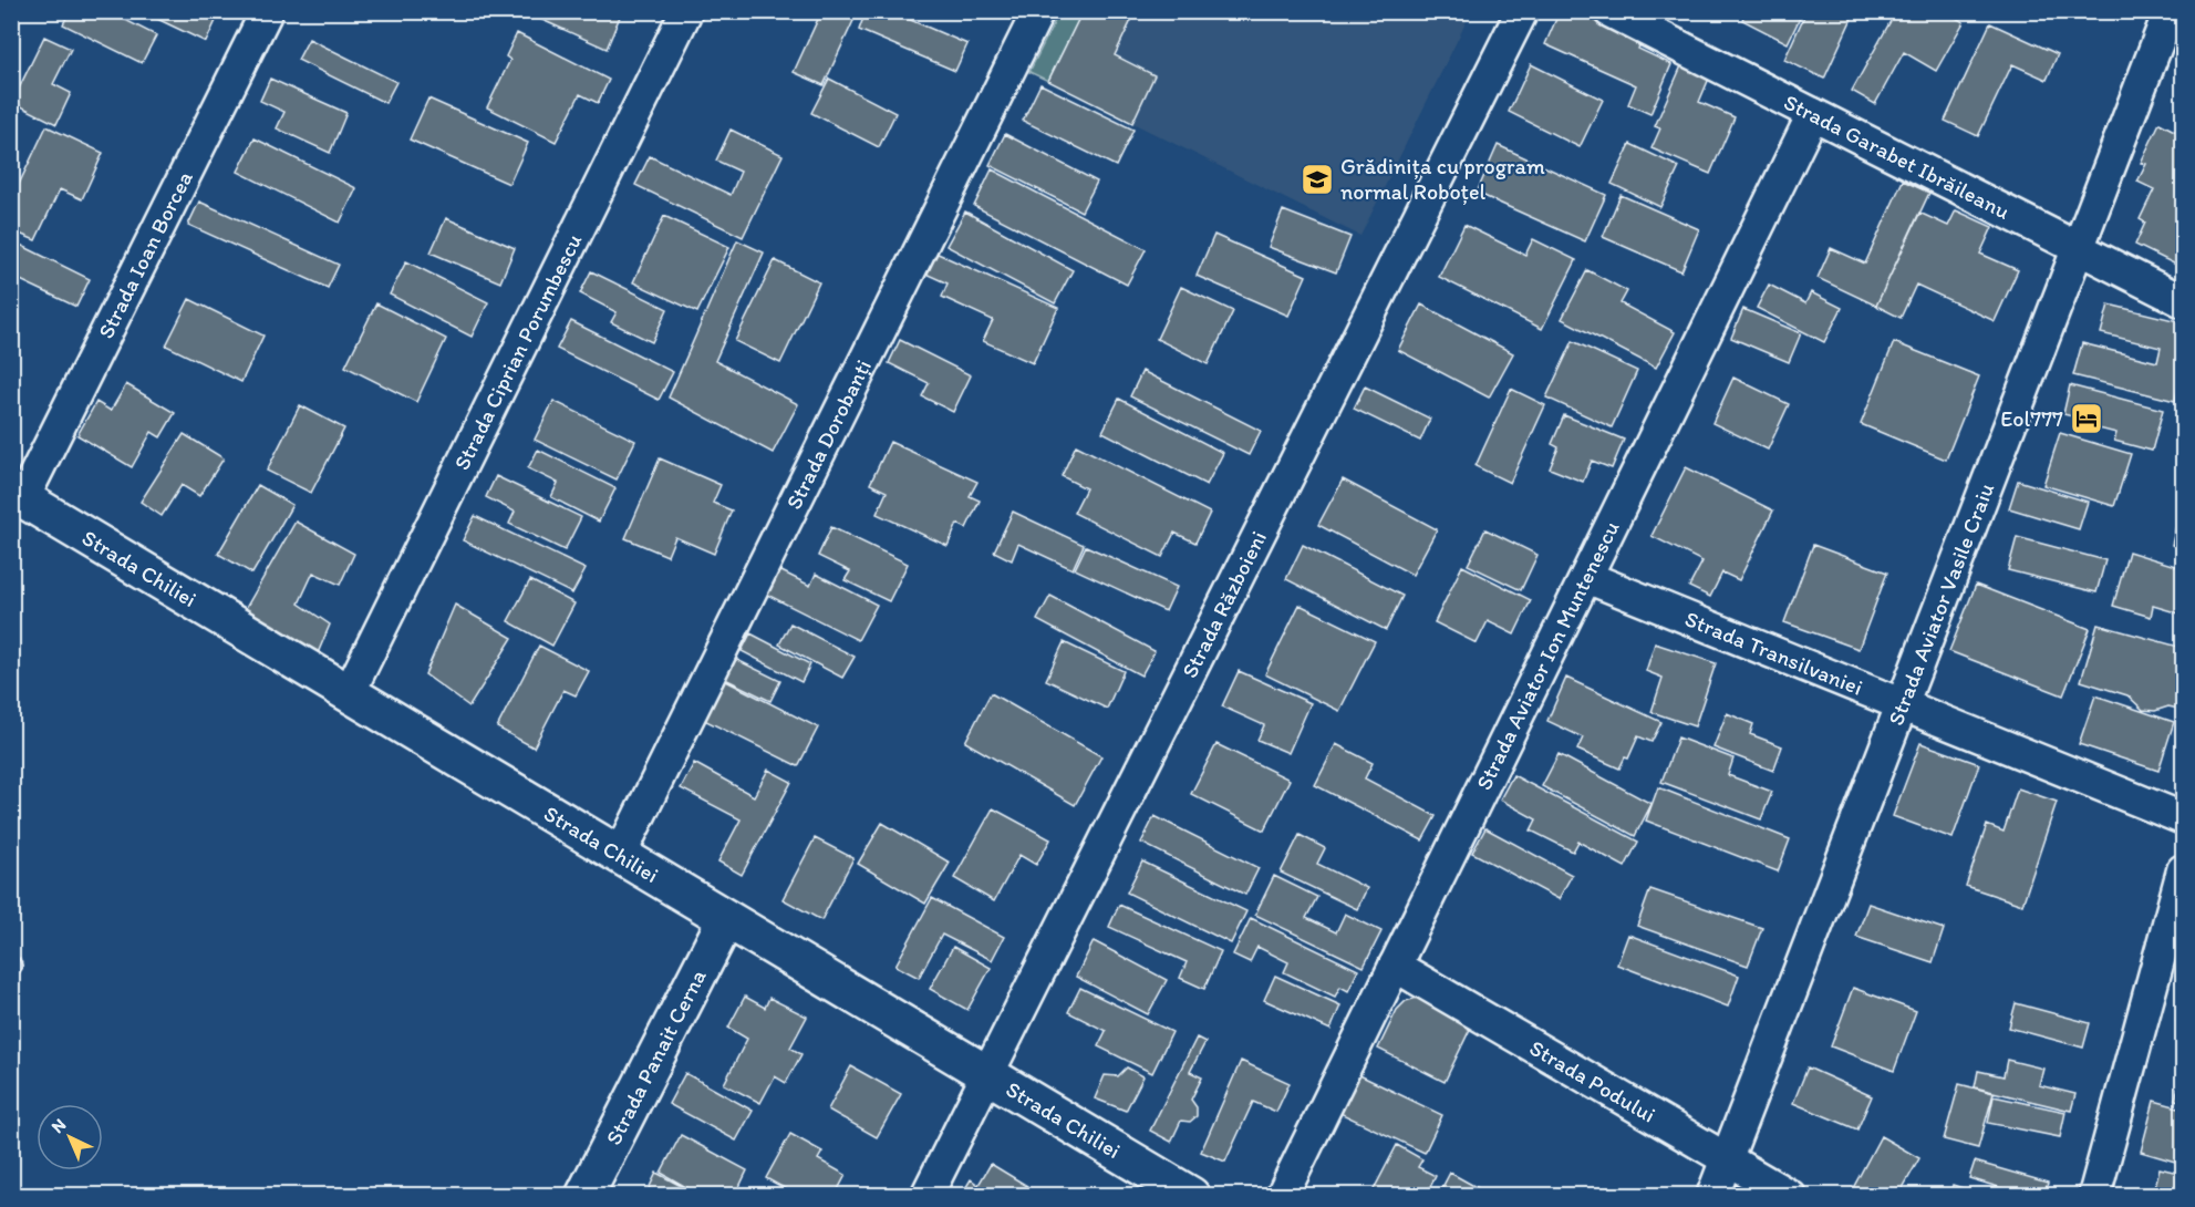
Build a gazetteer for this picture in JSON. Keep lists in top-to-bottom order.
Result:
{
  "streets": {
    "street": [
      "Strada Garabet Ibrăileanu",
      "Strada Ioan Borcea",
      "Strada Ciprian Porumbescu",
      "Strada Dorobanți",
      "Strada Chiliei",
      "Strada Războieni",
      "Strada Aviator Vasile Craiu",
      "Strada Transilvaniei",
      "Strada Aviator Ion Muntenescu",
      "Strada Panait Cerna",
      "Strada Podului"
    ]
  },
  "crossings": [
    ["Strada Garabet Ibrăileanu", "Strada Aviator Vasile Craiu"],
    ["Strada Garabet Ibrăileanu", "Strada Aviator Ion Muntenescu"],
    ["Strada Ioan Borcea", "Strada Chiliei"],
    ["Strada Ciprian Porumbescu", "Strada Chiliei"],
    ["Strada Dorobanți", "Strada Chiliei"],
    ["Strada Chiliei", "Strada Războieni"],
    ["Strada Chiliei", "Strada Panait Cerna"],
    ["Strada Aviator Vasile Craiu", "Strada Transilvaniei"],
    ["Strada Aviator Vasile Craiu", "Strada Podului"],
    ["Strada Transilvaniei", "Strada Aviator Ion Muntenescu"],
    ["Strada Aviator Ion Muntenescu", "Strada Podului"]
  ],
  "places": {
    "school or university": ["Grădinița cu program normal Roboțel"],
    "hotel": ["Eol777"]
  },
  "north": "top left"
}
